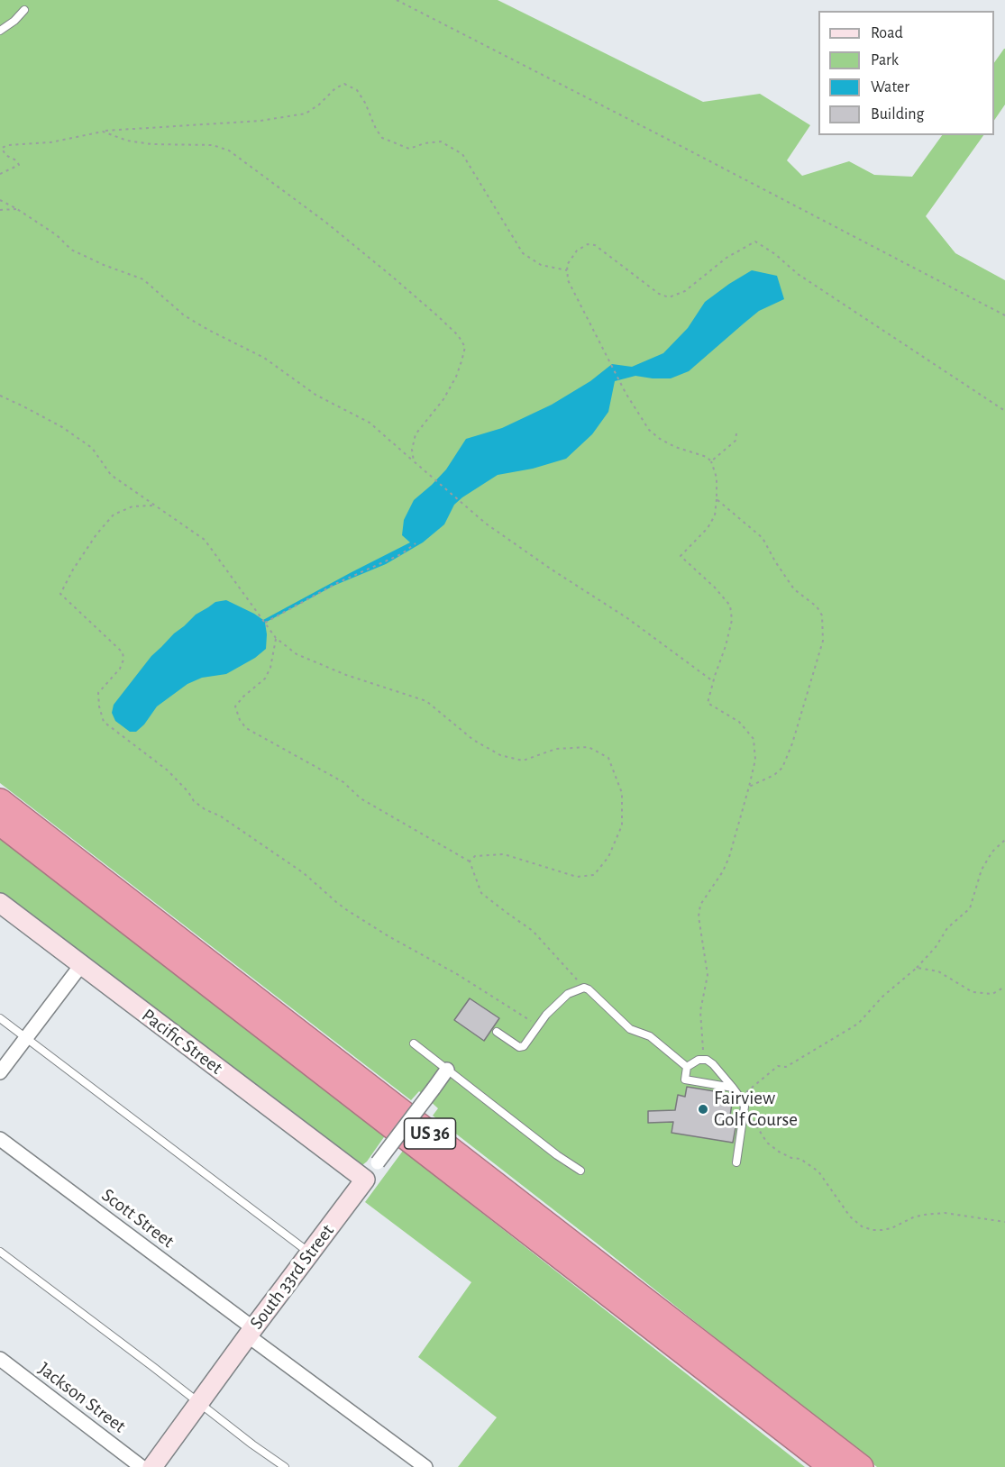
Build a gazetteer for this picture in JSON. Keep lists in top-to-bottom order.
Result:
{
  "streets": {
    "highway": ["US 36"],
    "street": [
      "Pacific Street",
      "Scott Street",
      "South 33rd Street",
      "Jackson Street"
    ]
  },
  "crossings": [
    ["Pacific Street", "South 33rd Street"],
    ["Scott Street", "South 33rd Street"]
  ],
  "places": ["Fairview Golf Course"],
  "legend": [
    "Road",
    "Park",
    "Water",
    "Building"
  ]
}
